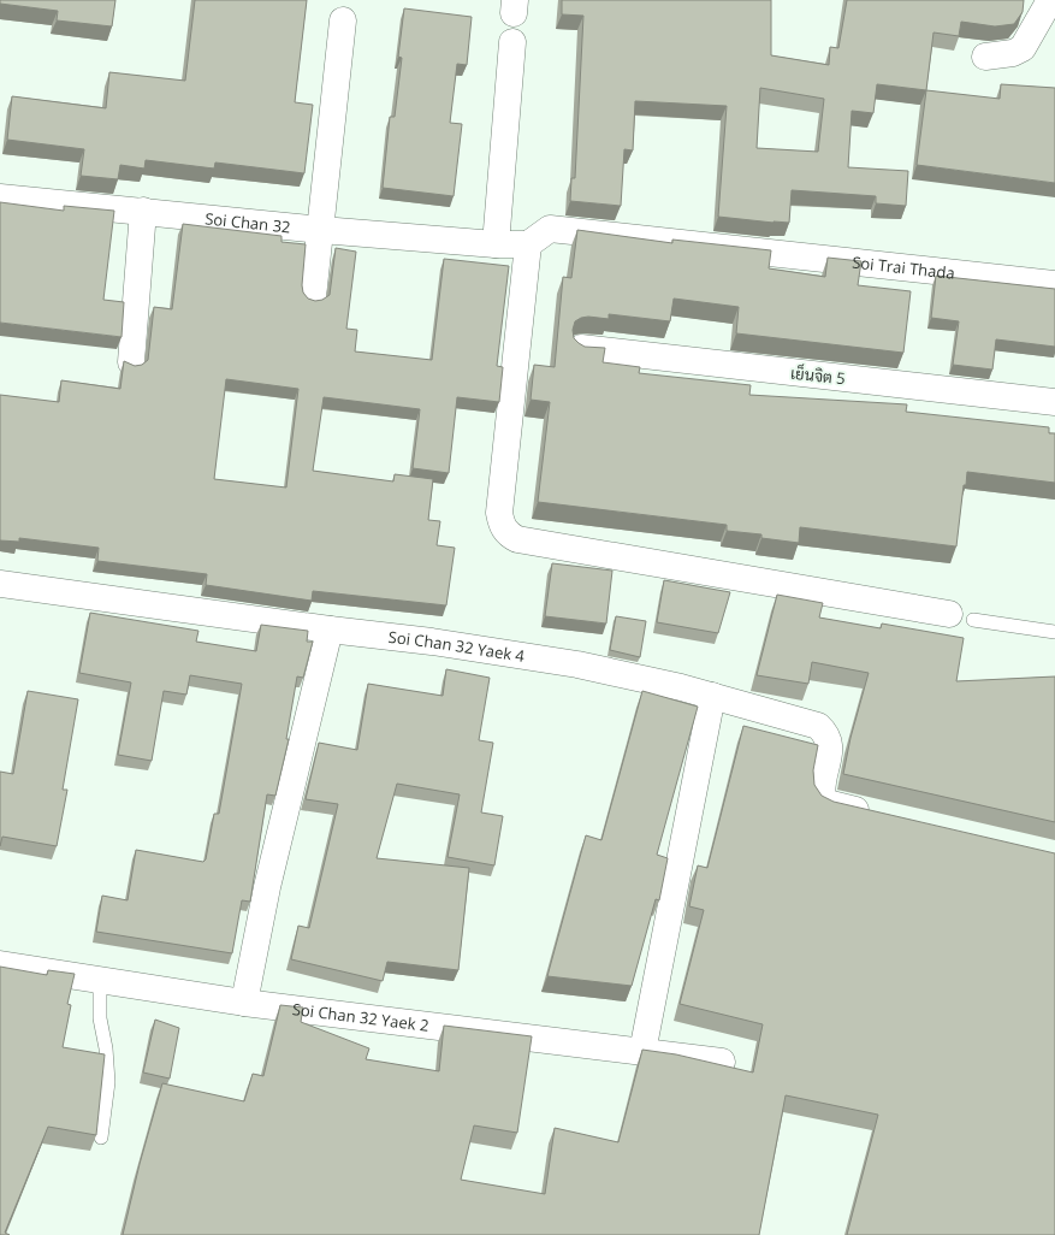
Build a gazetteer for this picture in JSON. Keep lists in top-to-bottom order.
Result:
{
  "streets": {
    "street": [
      "Soi Chan 32",
      "Soi Trai Thada",
      "เย็นจิต 5",
      "Soi Chan 32 Yaek 4",
      "Soi Chan 32 Yaek 2"
    ]
  },
  "crossings": [
    ["Soi Chan 32", "Soi Trai Thada"]
  ]
}
